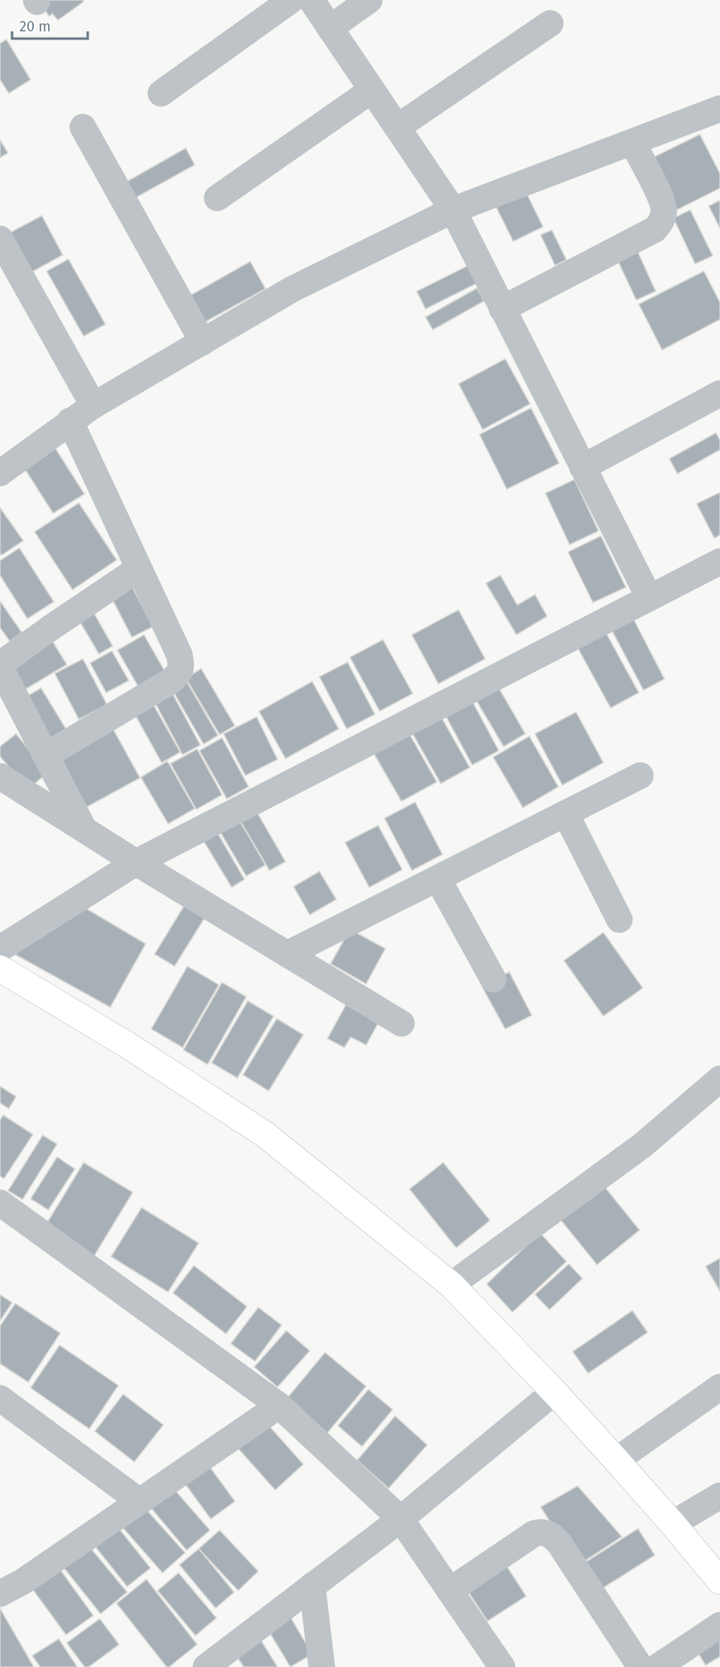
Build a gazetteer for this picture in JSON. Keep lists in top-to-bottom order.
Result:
{
  "scale_bar": "20 m"
}
